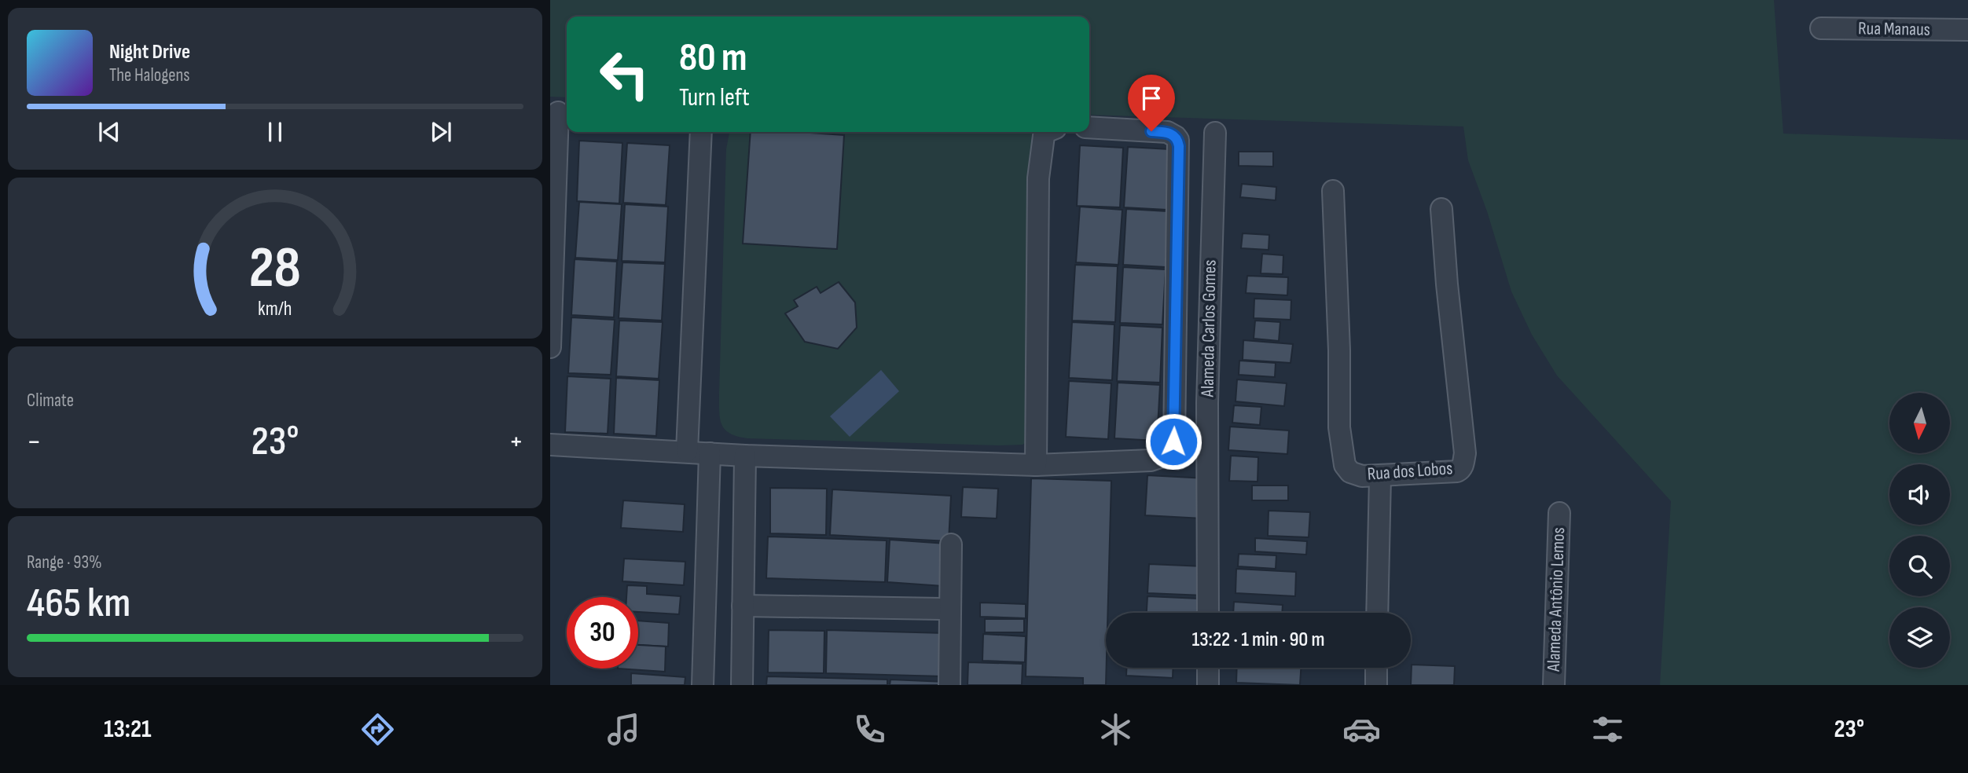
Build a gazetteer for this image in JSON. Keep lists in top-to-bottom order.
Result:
{
  "streets": {
    "street": [
      "Rua Manaus",
      "Alameda Carlos Gomes",
      "Rua dos Lobos",
      "Alameda Antônio Lemos"
    ]
  },
  "north": "bottom",
  "page": {
    "turn": ["80 m", "Turn left"],
    "song": ["Night Drive", "The Halogens"],
    "tile": [
      "Climate",
      ["Range · 93%", "465 km"]
    ],
    "heat": ["−", "23°", "+"],
    "limit": "30",
    "trip": "13:22 · 1 min · 90 m",
    "tabs": ["13:21", "23°"],
    "gauge": ["28", "km/h"]
  }
}
